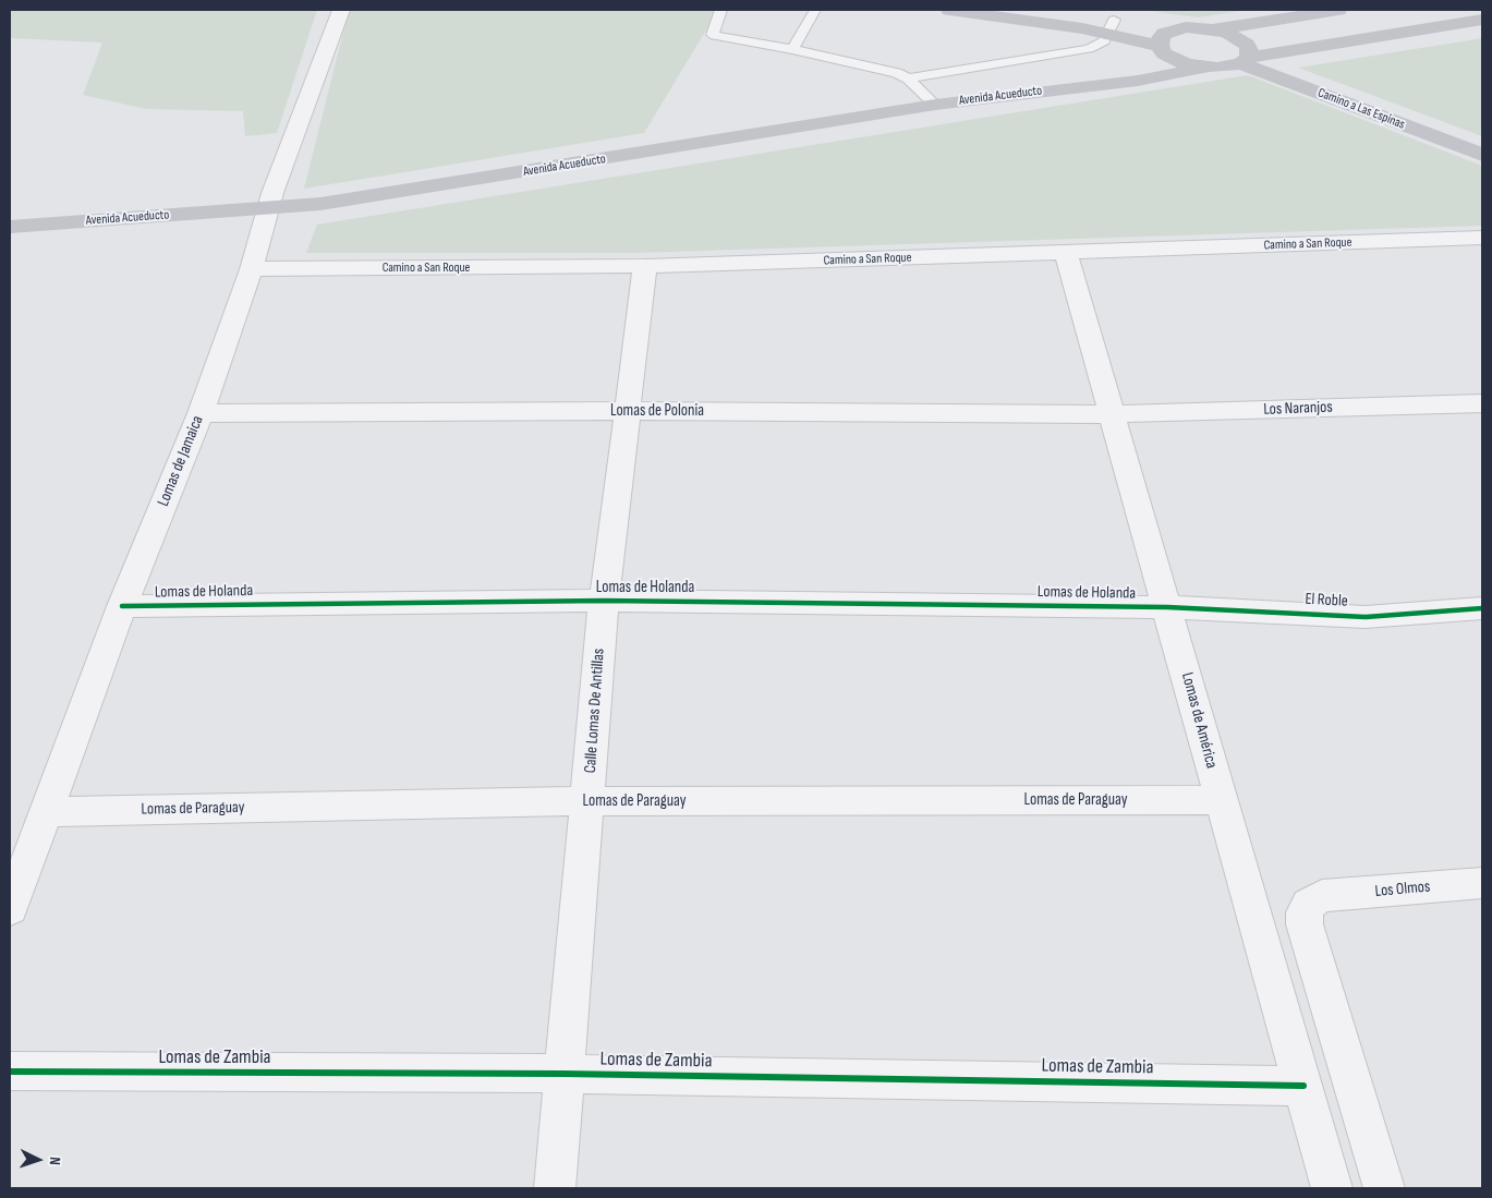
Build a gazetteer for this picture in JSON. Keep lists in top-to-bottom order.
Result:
{
  "streets": {
    "street": [
      "Avenida Acueducto",
      "Camino a Las Espinas",
      "Camino a San Roque",
      "Los Naranjos",
      "Lomas de Polonia",
      "Lomas de Jamaica",
      "Lomas de Holanda",
      "El Roble",
      "Calle Lomas De Antillas",
      "Lomas de América",
      "Lomas de Paraguay",
      "Los Olmos",
      "Lomas de Zambia"
    ]
  },
  "crossings": [
    ["Avenida Acueducto", "Camino a Las Espinas"],
    ["Avenida Acueducto", "Lomas de Jamaica"],
    ["Camino a San Roque", "Lomas de Jamaica"],
    ["Camino a San Roque", "Calle Lomas De Antillas"],
    ["Camino a San Roque", "Lomas de América"],
    ["Los Naranjos", "Lomas de Polonia"],
    ["Los Naranjos", "Lomas de América"],
    ["Lomas de Polonia", "Lomas de Jamaica"],
    ["Lomas de Polonia", "Calle Lomas De Antillas"],
    ["Lomas de Polonia", "Lomas de América"],
    ["Lomas de Jamaica", "Lomas de Holanda"],
    ["Lomas de Jamaica", "Lomas de Paraguay"],
    ["Lomas de Holanda", "El Roble"],
    ["Lomas de Holanda", "Calle Lomas De Antillas"],
    ["Lomas de Holanda", "Lomas de América"],
    ["El Roble", "Lomas de América"],
    ["Calle Lomas De Antillas", "Lomas de Paraguay"],
    ["Calle Lomas De Antillas", "Lomas de Zambia"],
    ["Lomas de América", "Lomas de Paraguay"],
    ["Lomas de América", "Lomas de Zambia"]
  ],
  "north": "right"
}
